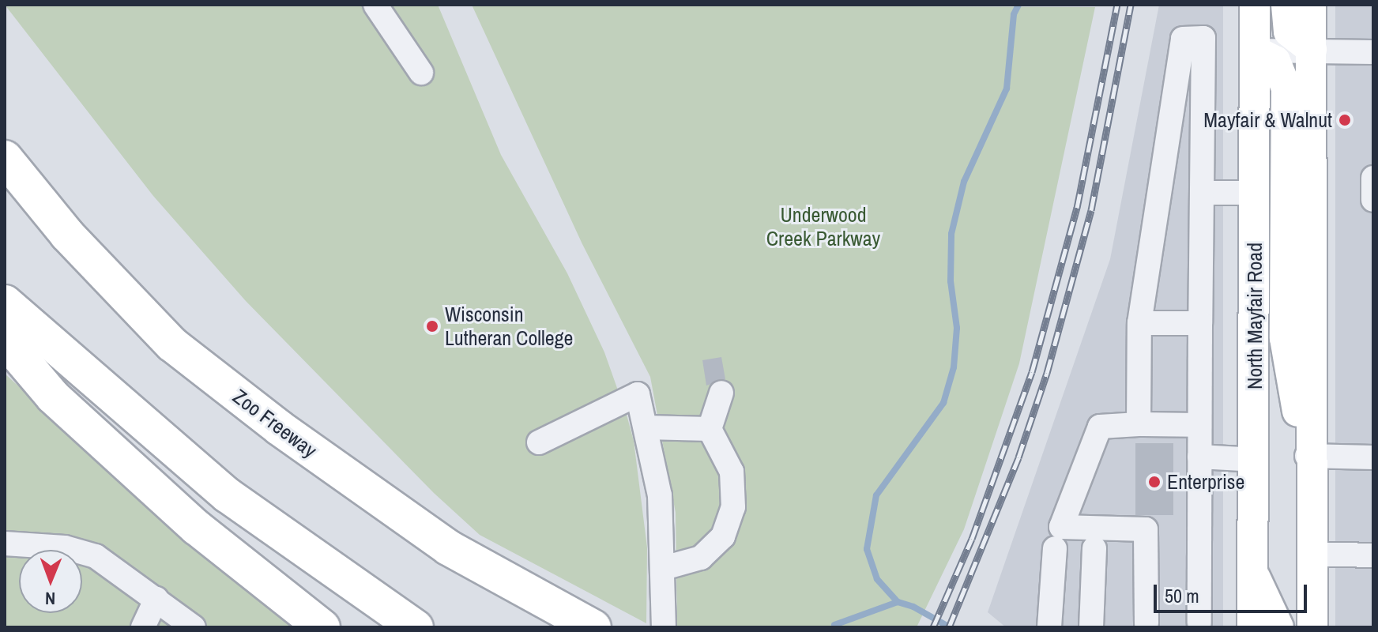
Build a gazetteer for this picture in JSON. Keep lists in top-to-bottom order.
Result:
{
  "streets": {
    "highway": ["Zoo Freeway"],
    "main road": ["North Mayfair Road"]
  },
  "parks": ["Underwood Creek Parkway"],
  "places": ["Mayfair & Walnut", "Wisconsin Lutheran College", "Enterprise"],
  "scale_bar": "50 m",
  "north": "bottom"
}
